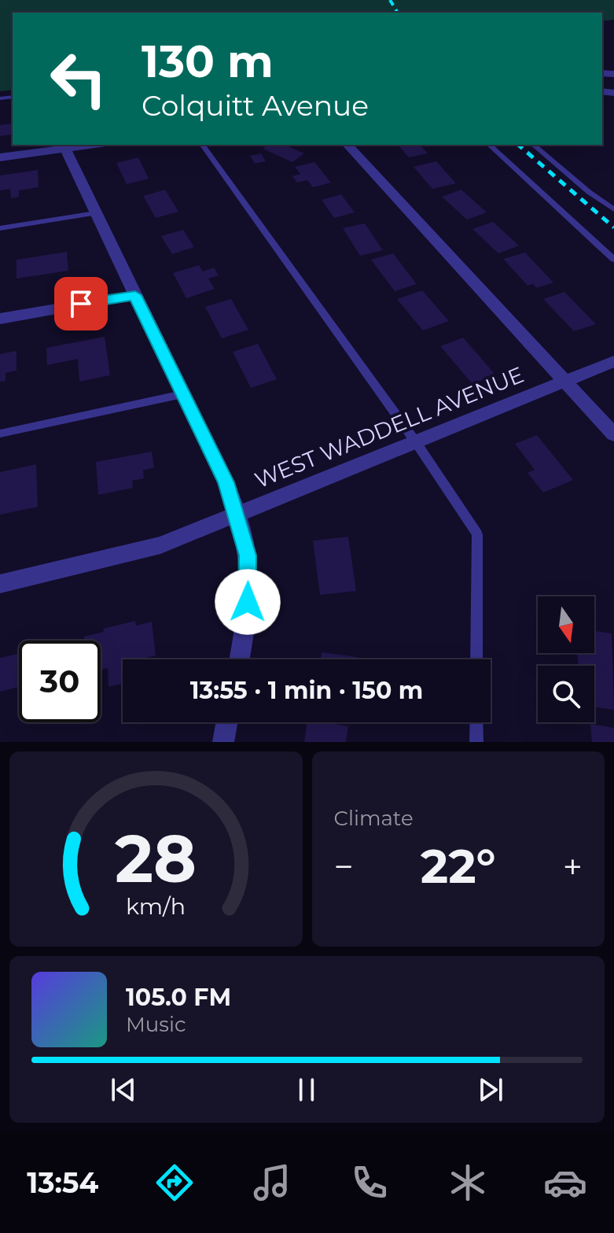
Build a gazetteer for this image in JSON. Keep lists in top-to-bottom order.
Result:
{
  "streets": {
    "street": ["WEST WADDELL AVENUE"]
  },
  "north": "bottom",
  "page": {
    "turn": ["130 m", "Colquitt Avenue"],
    "limit": "30",
    "trip": "13:55 · 1 min · 150 m",
    "tile": "Climate",
    "heat": ["−", "22°", "+"],
    "song": ["105.0 FM", "Music"],
    "tabs": "13:54",
    "gauge": ["28", "km/h"]
  }
}
